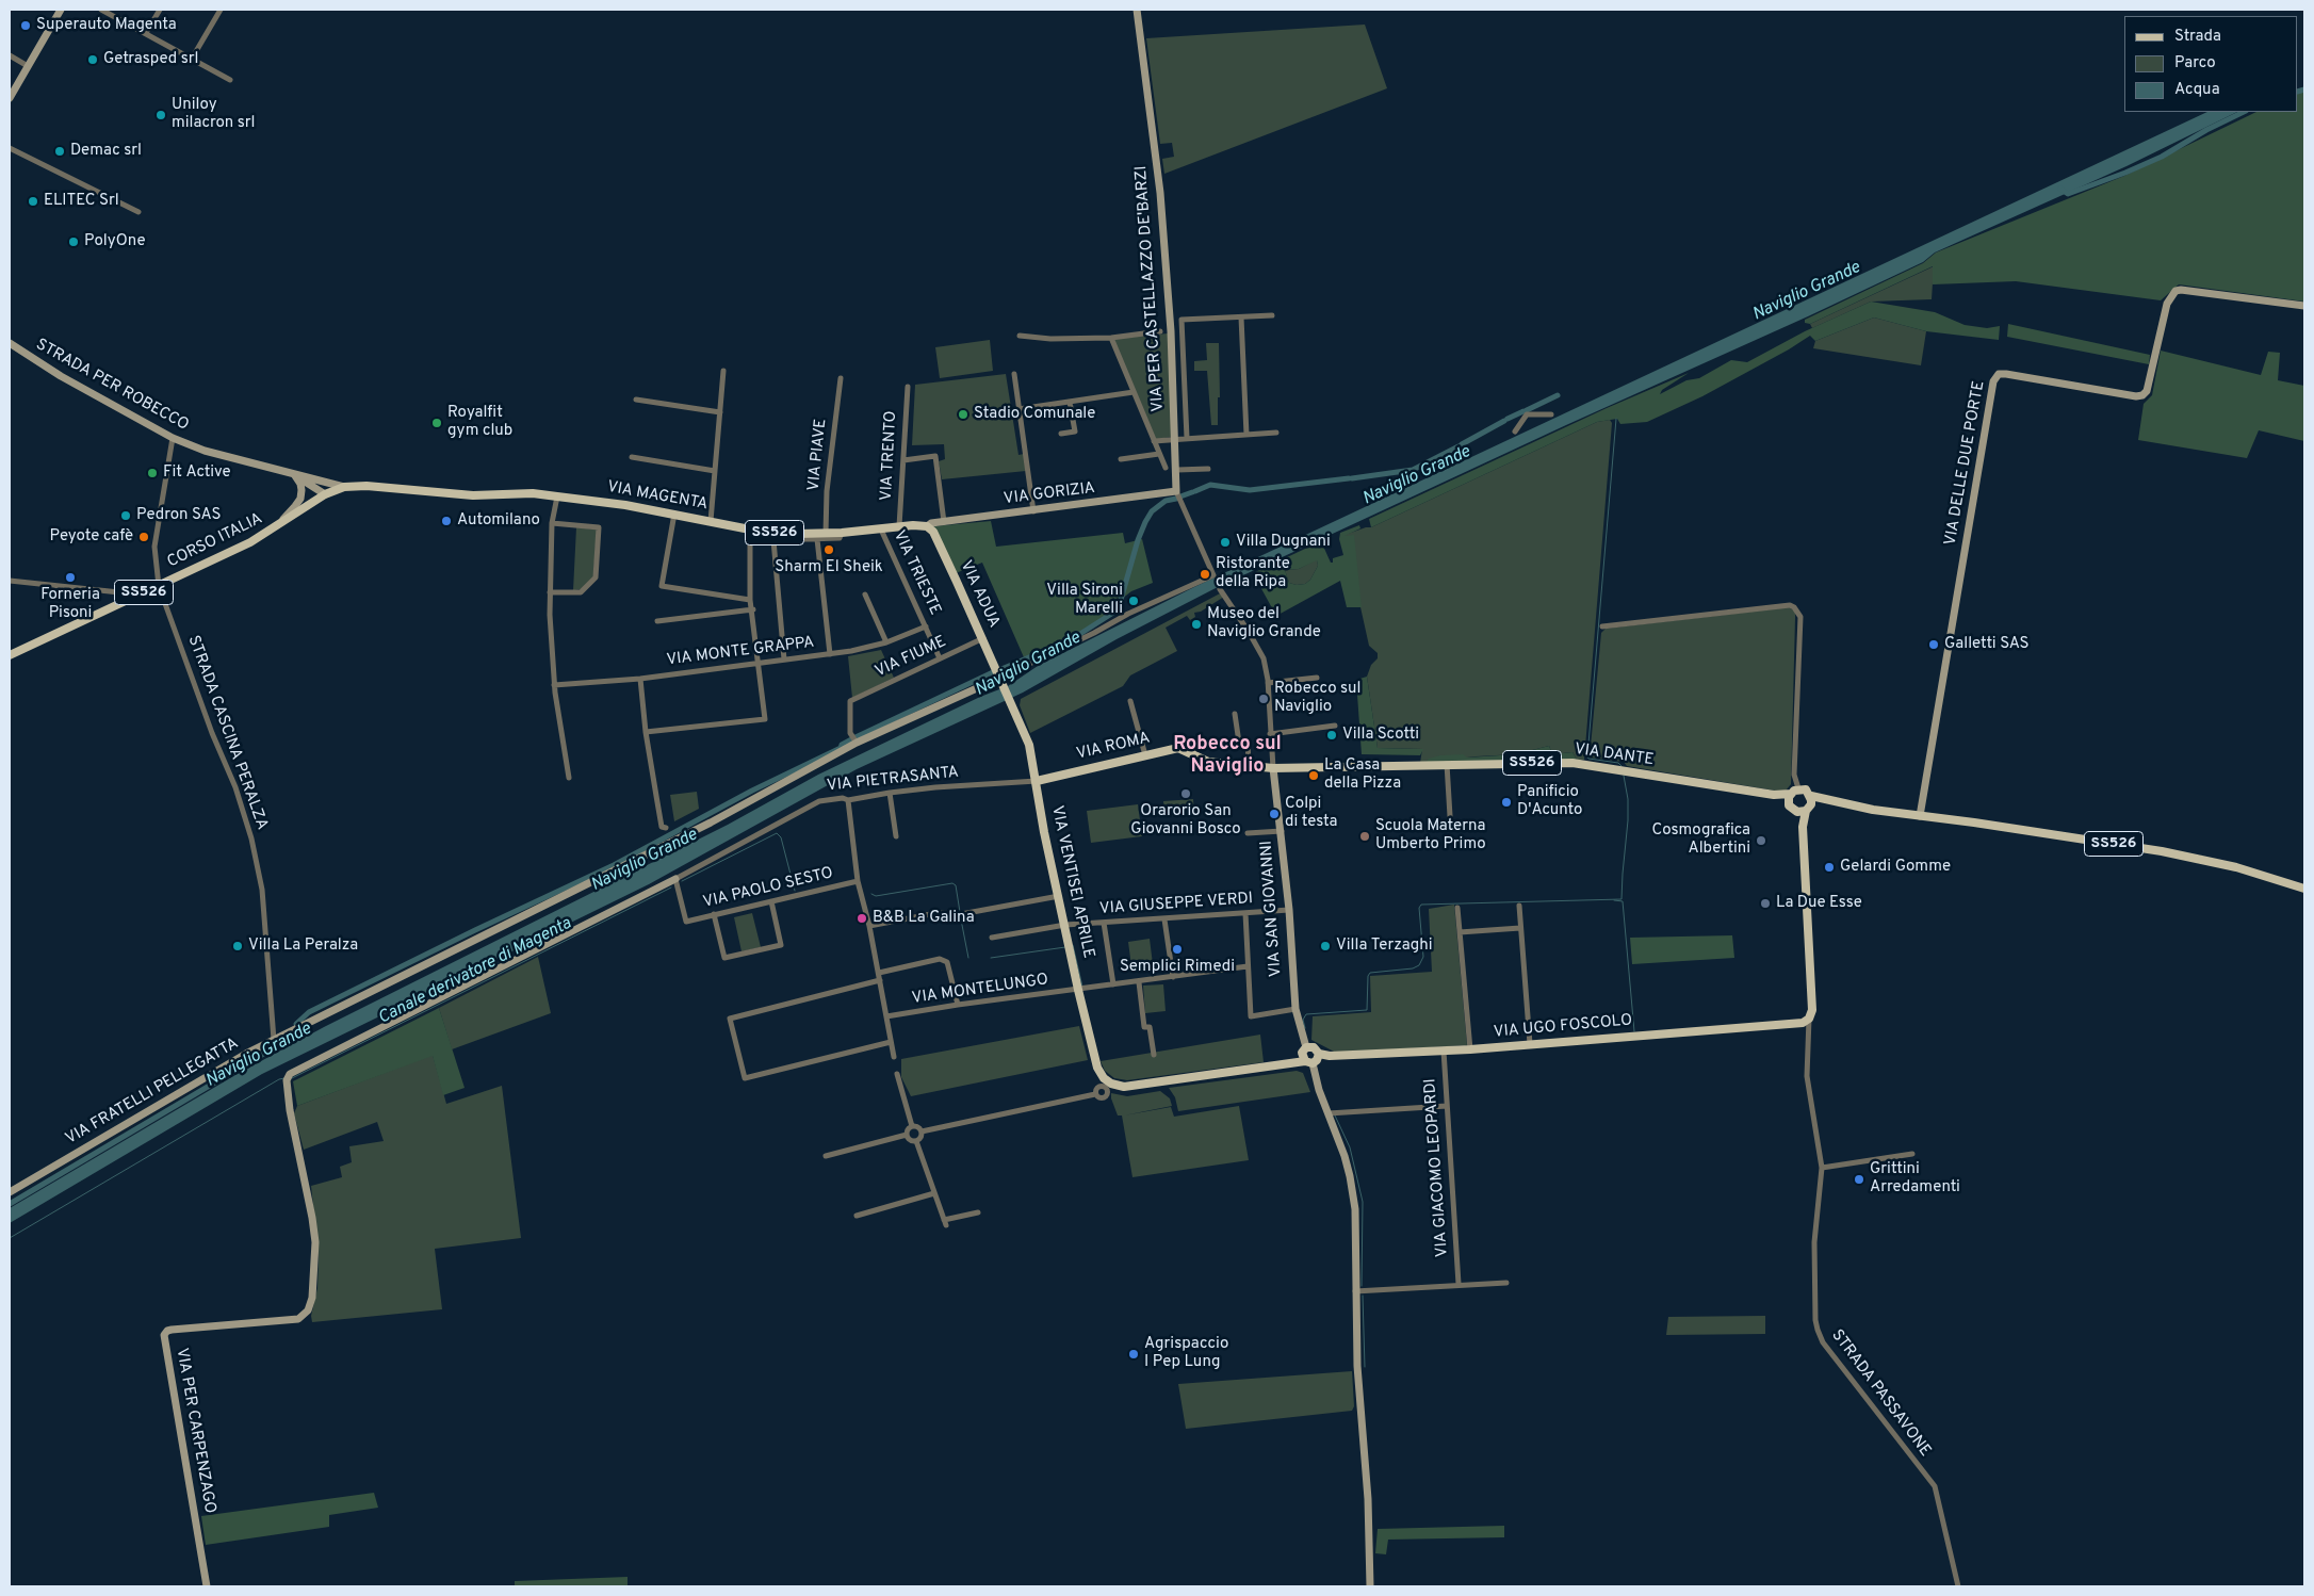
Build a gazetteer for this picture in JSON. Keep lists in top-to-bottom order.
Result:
{
  "streets": {
    "main road": [
      "VIA MAGENTA",
      "SS526",
      "CORSO ITALIA",
      "VIA ADUA",
      "VIA ROMA",
      "VIA DANTE",
      "VIA VENTISEI APRILE",
      "VIA UGO FOSCOLO"
    ],
    "street": [
      "VIA PER CASTELLAZZO DE'BARZI",
      "STRADA PER ROBECCO",
      "VIA PIAVE",
      "VIA TRENTO",
      "VIA DELLE DUE PORTE",
      "VIA GORIZIA",
      "VIA TRIESTE",
      "VIA MONTE GRAPPA",
      "VIA FIUME",
      "STRADA CASCINA PERALZA",
      "VIA PIETRASANTA",
      "VIA PAOLO SESTO",
      "VIA GIUSEPPE VERDI",
      "VIA SAN GIOVANNI",
      "VIA MONTELUNGO",
      "VIA FRATELLI PELLEGATTA",
      "VIA GIACOMO LEOPARDI",
      "STRADA PASSAVONE",
      "VIA PER CARPENZAGO"
    ]
  },
  "crossings": [
    ["VIA PER CASTELLAZZO DE'BARZI", "VIA GORIZIA"],
    ["STRADA PER ROBECCO", "SS526"],
    ["STRADA PER ROBECCO", "CORSO ITALIA"],
    ["STRADA PER ROBECCO", "STRADA CASCINA PERALZA"],
    ["VIA PIAVE", "VIA MAGENTA"],
    ["VIA TRENTO", "VIA MAGENTA"],
    ["VIA DELLE DUE PORTE", "SS526"],
    ["VIA GORIZIA", "VIA MAGENTA"],
    ["VIA GORIZIA", "VIA ADUA"],
    ["VIA MAGENTA", "SS526"],
    ["VIA MAGENTA", "VIA TRIESTE"],
    ["VIA MAGENTA", "VIA ADUA"],
    ["SS526", "CORSO ITALIA"],
    ["SS526", "VIA ROMA"],
    ["SS526", "VIA DANTE"],
    ["SS526", "VIA SAN GIOVANNI"],
    ["CORSO ITALIA", "STRADA CASCINA PERALZA"],
    ["VIA TRIESTE", "VIA MONTE GRAPPA"],
    ["VIA TRIESTE", "VIA FIUME"],
    ["VIA ADUA", "VIA FIUME"],
    ["VIA ADUA", "VIA FRATELLI PELLEGATTA"],
    ["VIA FIUME", "VIA FRATELLI PELLEGATTA"],
    ["STRADA CASCINA PERALZA", "VIA FRATELLI PELLEGATTA"],
    ["VIA ROMA", "VIA PIETRASANTA"],
    ["VIA ROMA", "VIA VENTISEI APRILE"],
    ["VIA DANTE", "VIA SAN GIOVANNI"],
    ["VIA PIETRASANTA", "VIA VENTISEI APRILE"],
    ["VIA PIETRASANTA", "VIA PAOLO SESTO"],
    ["VIA PIETRASANTA", "VIA PER CARPENZAGO"],
    ["VIA VENTISEI APRILE", "VIA GIUSEPPE VERDI"],
    ["VIA VENTISEI APRILE", "VIA MONTELUNGO"],
    ["VIA PAOLO SESTO", "VIA PER CARPENZAGO"],
    ["VIA GIUSEPPE VERDI", "VIA SAN GIOVANNI"],
    ["VIA SAN GIOVANNI", "VIA UGO FOSCOLO"],
    ["VIA UGO FOSCOLO", "VIA GIACOMO LEOPARDI"],
    ["VIA UGO FOSCOLO", "STRADA PASSAVONE"]
  ],
  "districts": ["Robecco sul Naviglio"],
  "water": ["Naviglio Grande", "Canale derivatore di Magenta"],
  "places": [
    "Superauto Magenta",
    "Getrasped srl",
    "Uniloy milacron srl",
    "Demac srl",
    "ELITEC Srl",
    "PolyOne",
    "Stadio Comunale",
    "Royalfit gym club",
    "Fit Active",
    "Pedron SAS",
    "Automilano",
    "Peyote cafè",
    "Villa Dugnani",
    "Sharm El Sheik",
    "Ristorante della Ripa",
    "Forneria Pisoni",
    "Villa Sironi Marelli",
    "Museo del Naviglio Grande",
    "Galletti SAS",
    "Robecco sul Naviglio",
    "Villa Scotti",
    "La Casa della Pizza",
    "Orarorio San Giovanni Bosco",
    "Panificio D'Acunto",
    "Colpi di testa",
    "Scuola Materna Umberto Primo",
    "Cosmografica Albertini",
    "Gelardi Gomme",
    "La Due Esse",
    "B&B La Galina",
    "Villa La Peralza",
    "Villa Terzaghi",
    "Semplici Rimedi",
    "Grittini Arredamenti",
    "Agrispaccio I Pep Lung"
  ],
  "legend": ["Strada", "Parco", "Acqua"]
}
